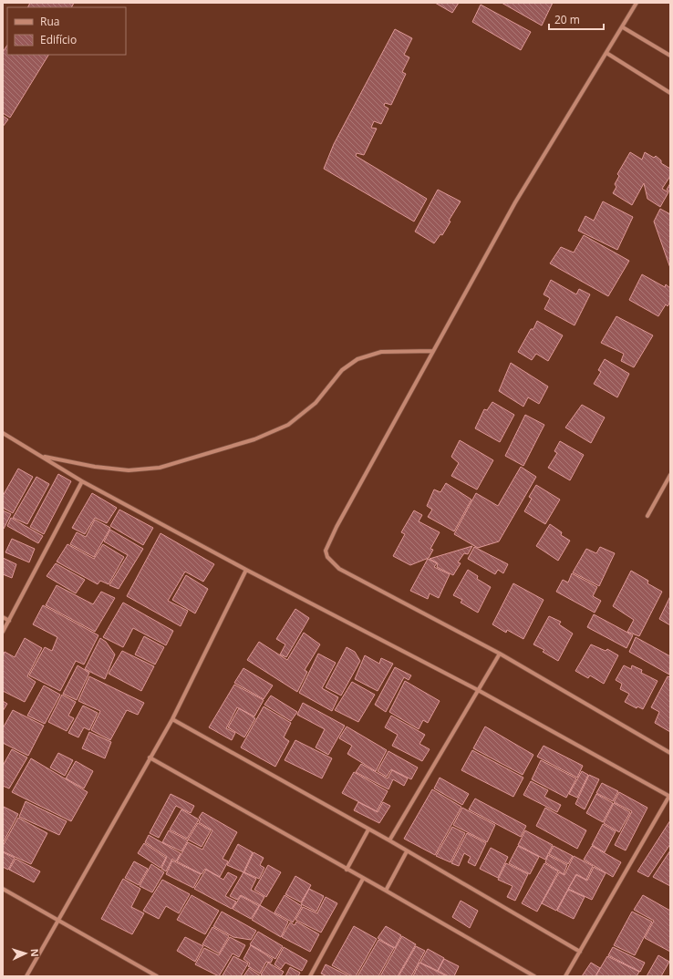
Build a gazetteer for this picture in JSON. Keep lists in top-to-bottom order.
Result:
{
  "legend": ["Rua", "Edifício"],
  "scale_bar": "20 m",
  "north": "right"
}
